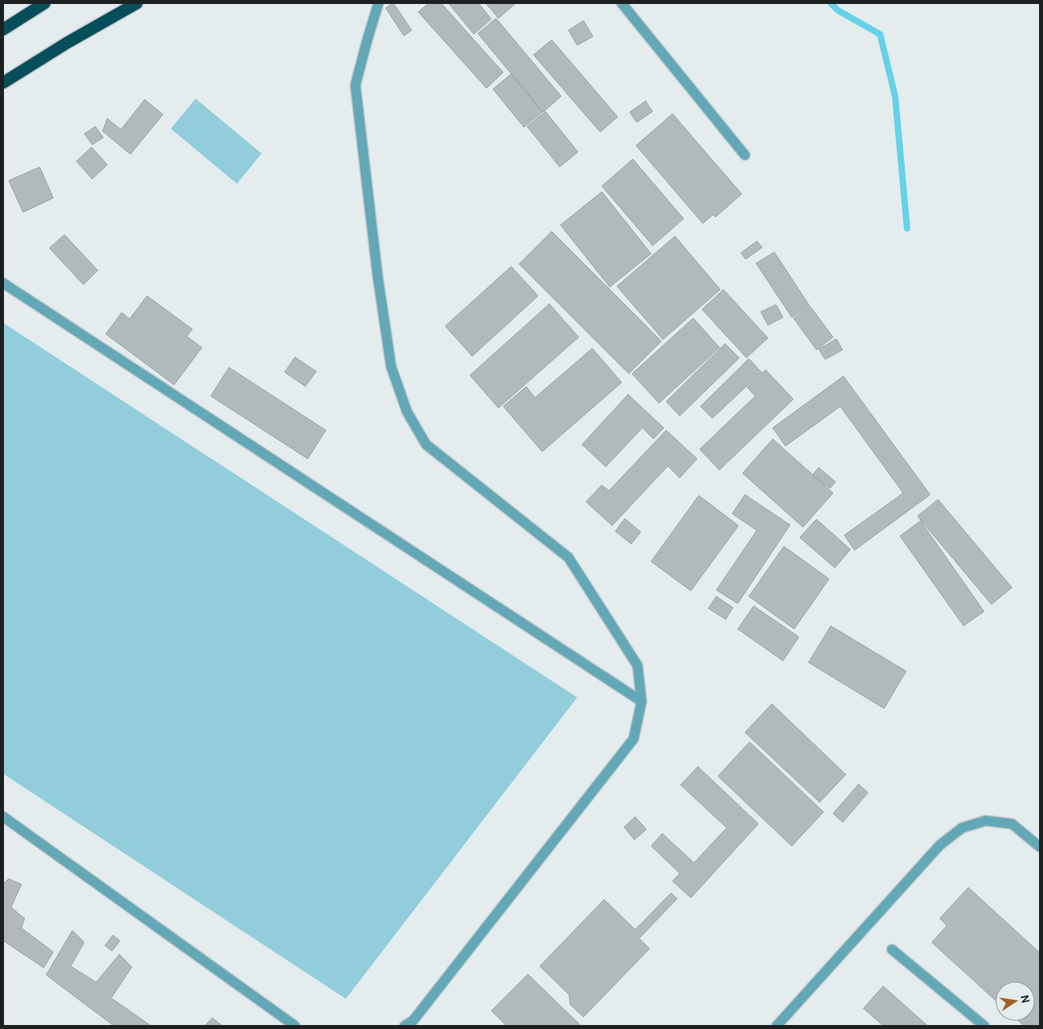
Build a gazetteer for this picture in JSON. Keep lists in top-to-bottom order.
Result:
{
  "north": "right"
}
